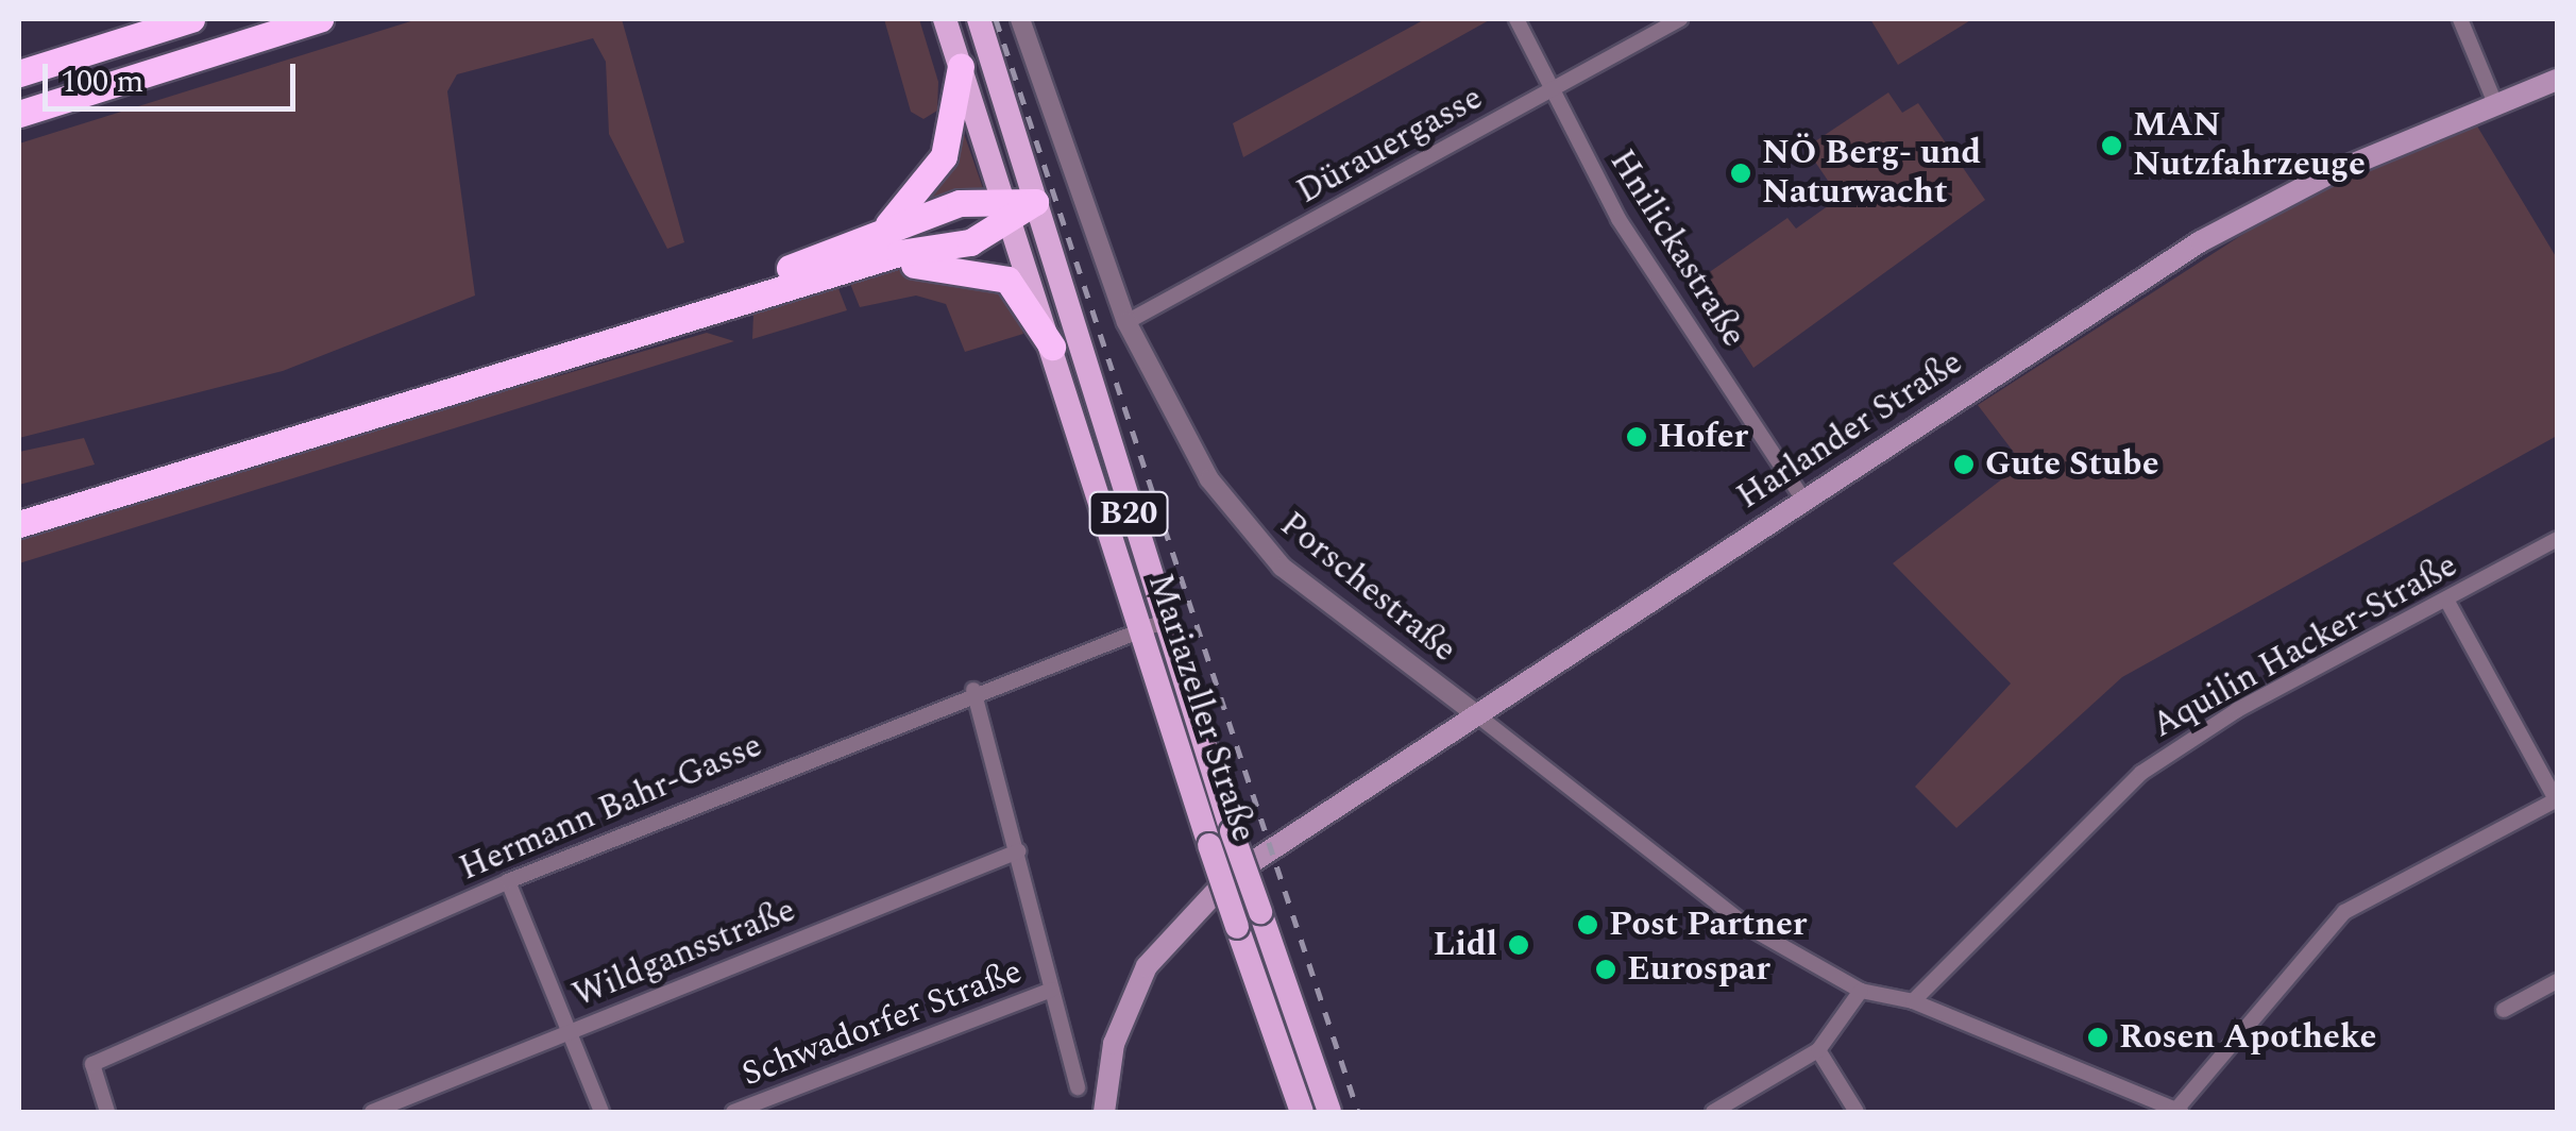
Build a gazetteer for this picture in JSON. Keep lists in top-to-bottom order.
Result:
{
  "streets": {
    "main road": ["Harlander Straße", "B20", "Mariazeller Straße"],
    "street": [
      "Dürauergasse",
      "Hnilickastraße",
      "Porschestraße",
      "Aquilin Hacker-Straße",
      "Hermann Bahr-Gasse",
      "Wildgansstraße",
      "Schwadorfer Straße"
    ]
  },
  "crossings": [
    ["Dürauergasse", "Hnilickastraße"],
    ["Dürauergasse", "Porschestraße"],
    ["Hnilickastraße", "Harlander Straße"],
    ["Harlander Straße", "Porschestraße"],
    ["Porschestraße", "Aquilin Hacker-Straße"],
    ["Mariazeller Straße", "Hermann Bahr-Gasse"]
  ],
  "places": [
    "MAN Nutzfahrzeuge",
    "NÖ Berg- und Naturwacht",
    "Hofer",
    "Gute Stube",
    "Post Partner",
    "Lidl",
    "Eurospar",
    "Rosen Apotheke"
  ],
  "scale_bar": "100 m"
}
